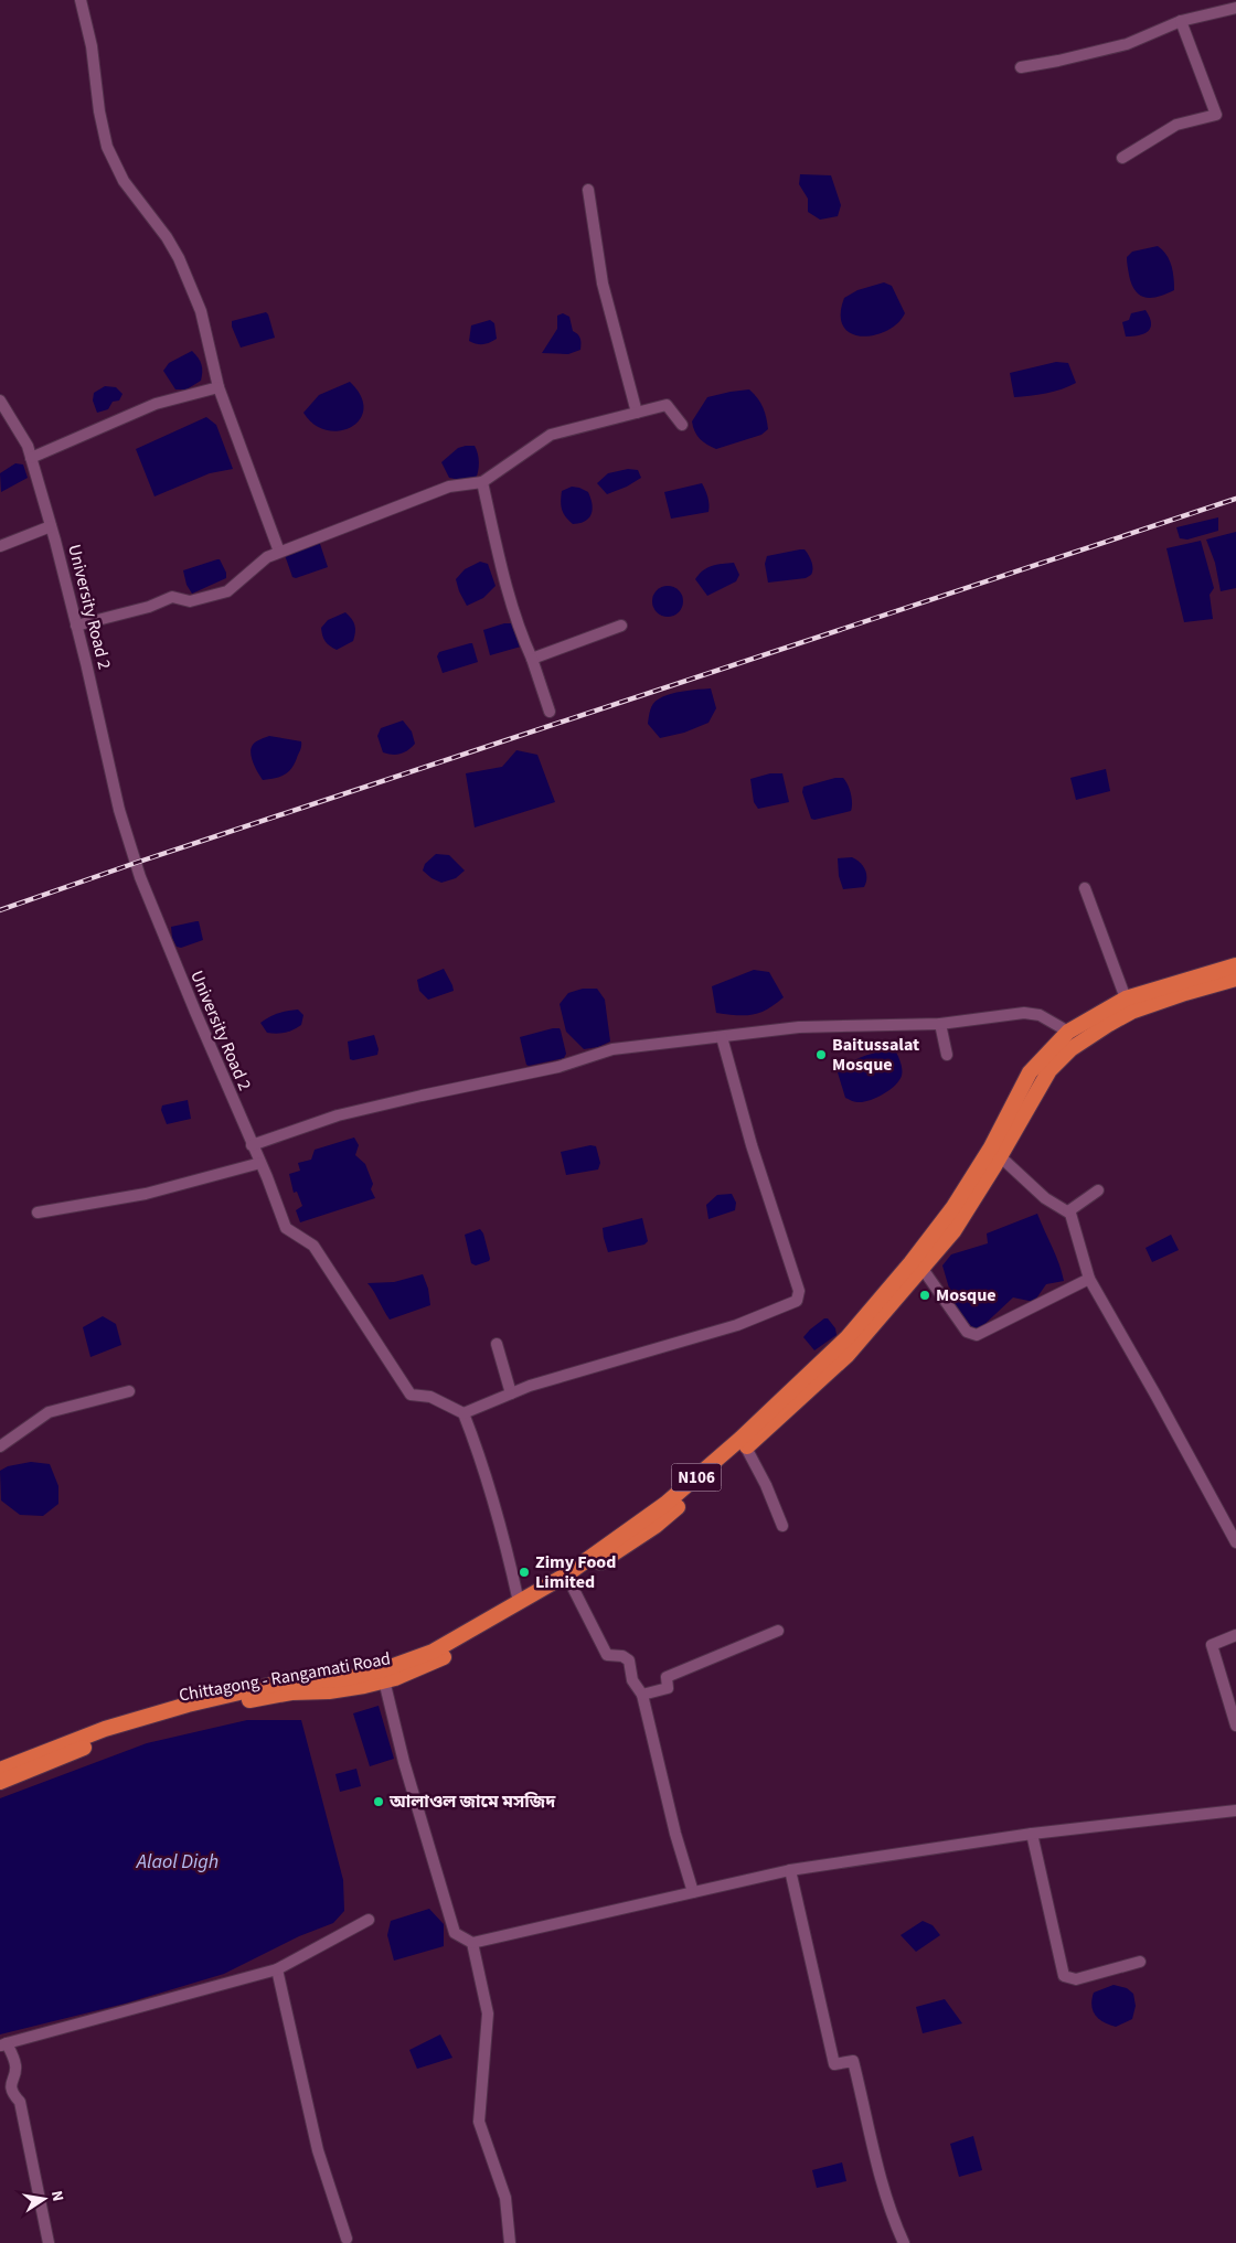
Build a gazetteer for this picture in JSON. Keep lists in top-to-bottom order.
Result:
{
  "streets": {
    "highway": ["N106", "Chittagong - Rangamati Road"],
    "street": ["University Road 2"]
  },
  "water": ["Alaol Digh"],
  "places": [
    "Baitussalat Mosque",
    "Mosque",
    "Zimy Food Limited",
    "আলাওল জামে মসজিদ"
  ],
  "north": "right"
}
